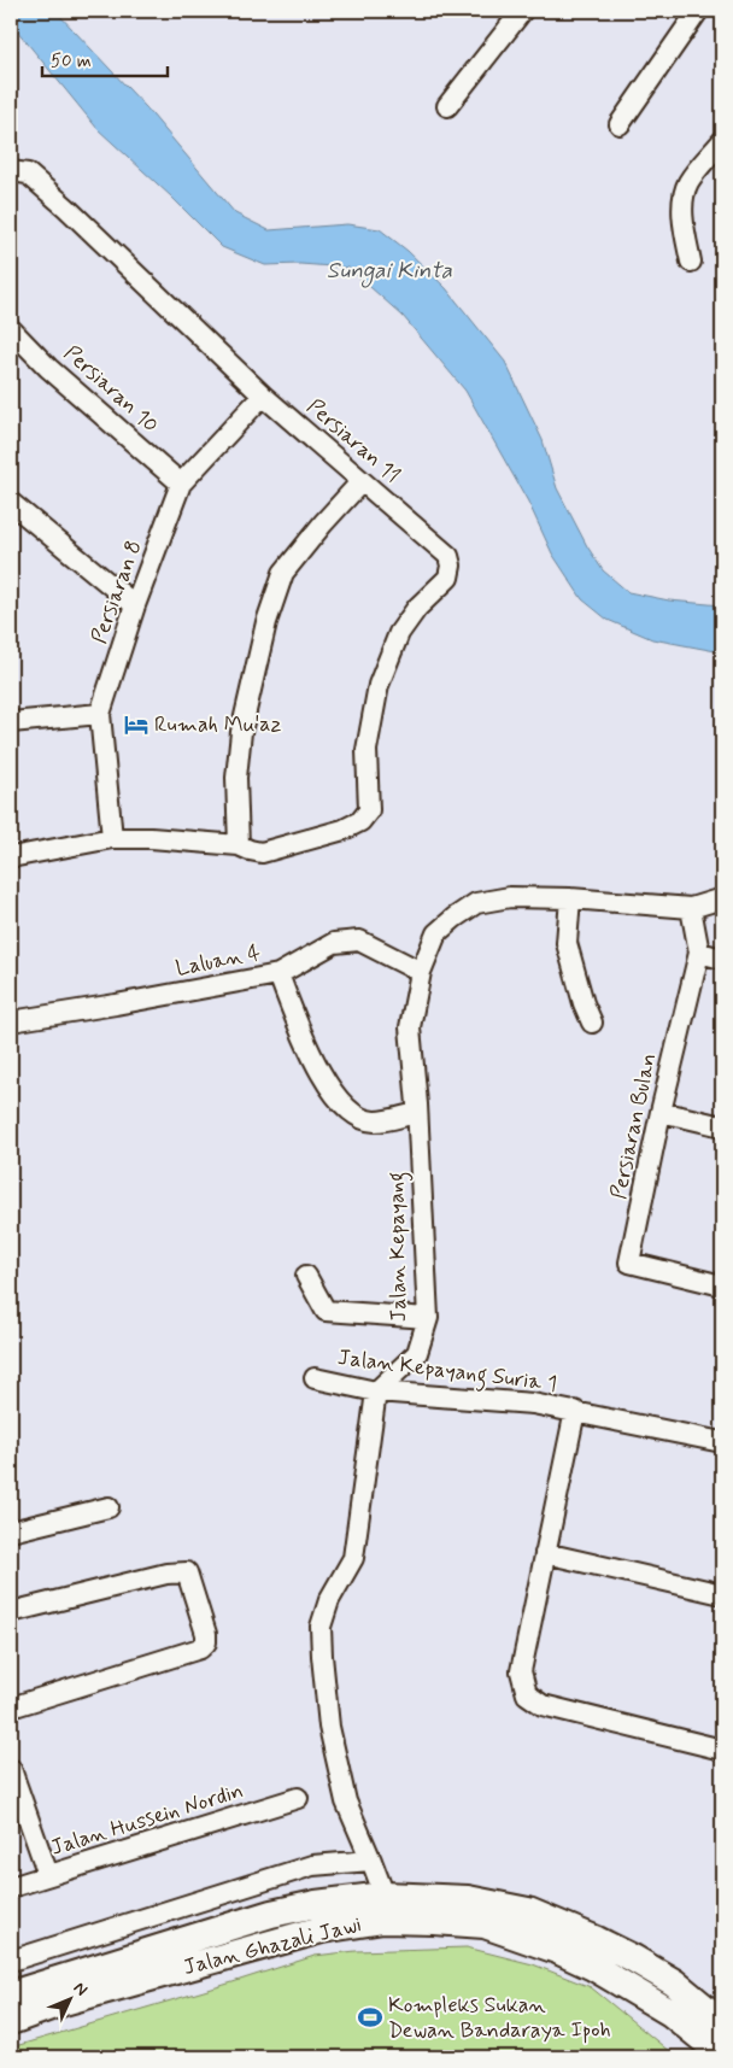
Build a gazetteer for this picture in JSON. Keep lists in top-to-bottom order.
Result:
{
  "streets": {
    "main road": ["Jalan Ghazali Jawi"],
    "street": [
      "Persiaran 10",
      "Persiaran 11",
      "Persiaran 8",
      "Laluan 4",
      "Persiaran Bulan",
      "Jalan Kepayang",
      "Jalan Kepayang Suria 1",
      "Jalan Hussein Nordin"
    ]
  },
  "crossings": [
    ["Persiaran 10", "Persiaran 8"],
    ["Persiaran 11", "Persiaran 8"],
    ["Laluan 4", "Jalan Kepayang"],
    ["Persiaran Bulan", "Jalan Kepayang"],
    ["Jalan Kepayang", "Jalan Kepayang Suria 1"]
  ],
  "water": ["Sungai Kinta"],
  "places": {
    "hotel": ["Rumah Mu'az"],
    "sports": ["Kompleks Sukan Dewan Bandaraya Ipoh"]
  },
  "scale_bar": "50 m",
  "north": "top right"
}
